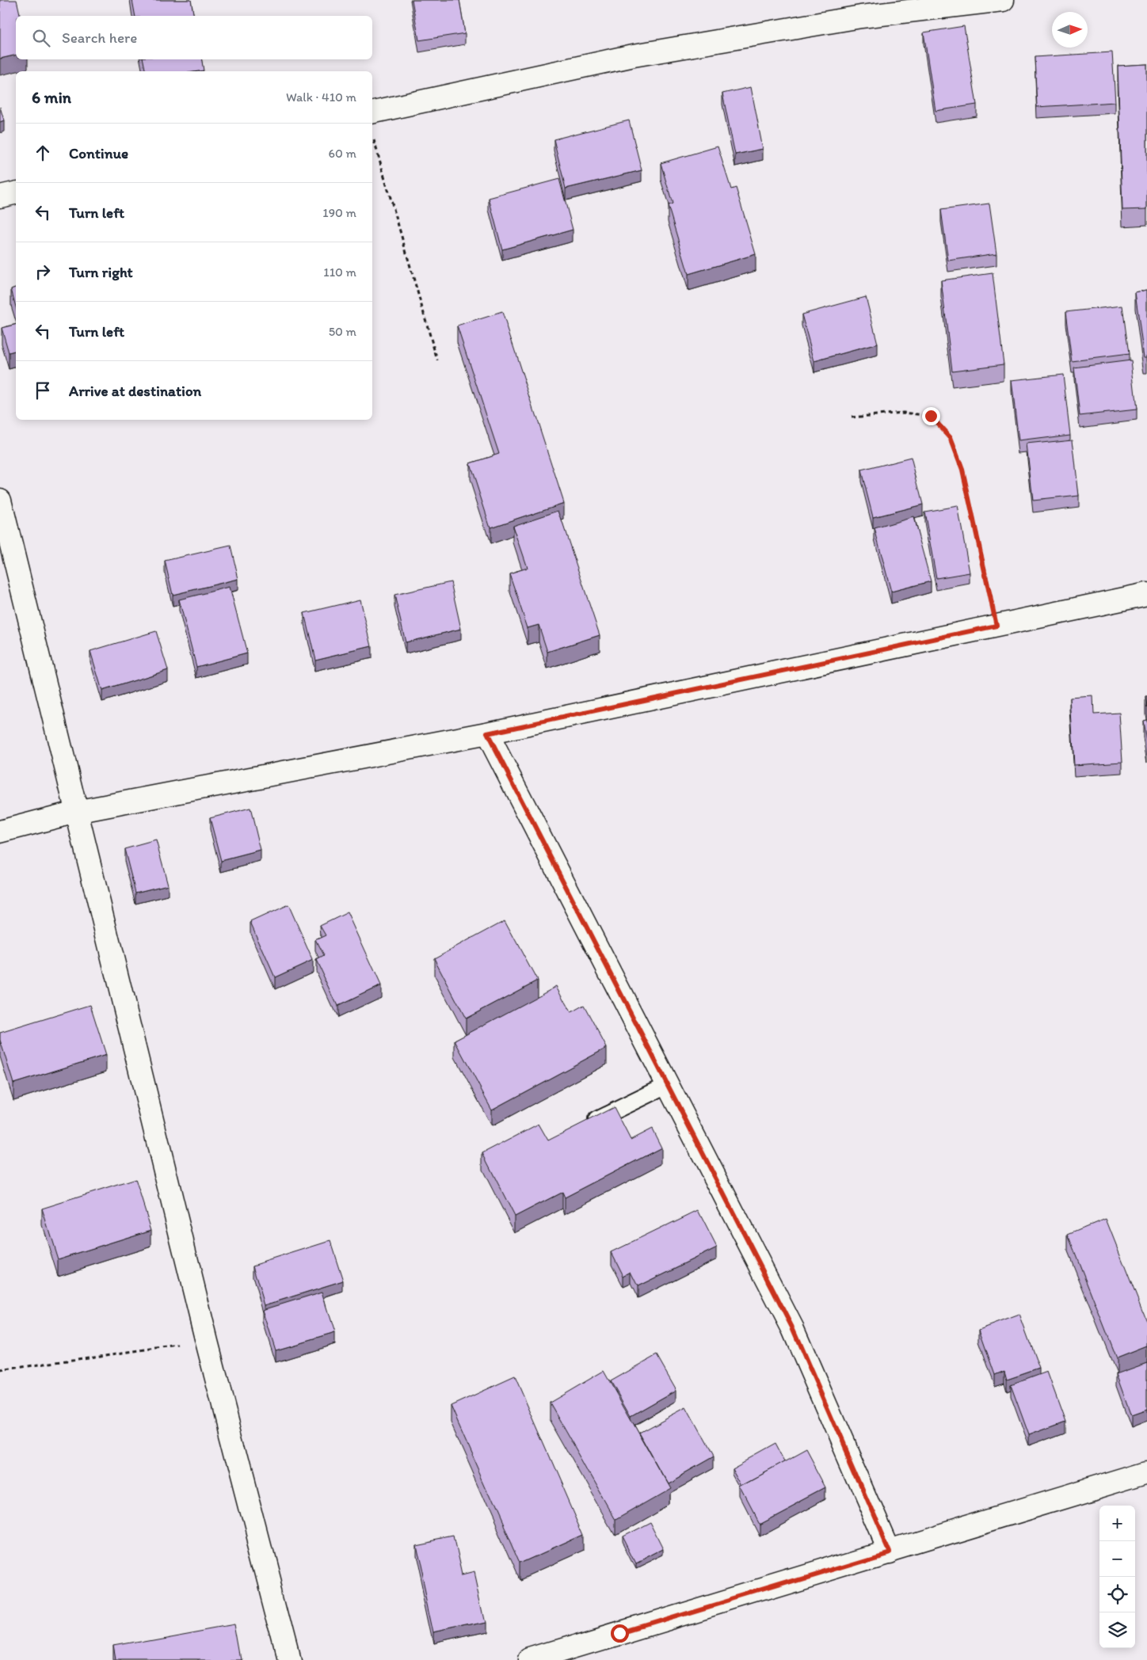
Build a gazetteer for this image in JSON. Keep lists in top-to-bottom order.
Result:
{
  "north": "right",
  "page": {
    "search": "Search here",
    "heading": ["6 min", "Walk · 410 m"],
    "list": [
      ["Continue", "60 m"],
      ["Turn left", "190 m"],
      ["Turn right", "110 m"],
      ["Turn left", "50 m"],
      "Arrive at destination"
    ],
    "map_buttons": ["+", "−"]
  }
}
